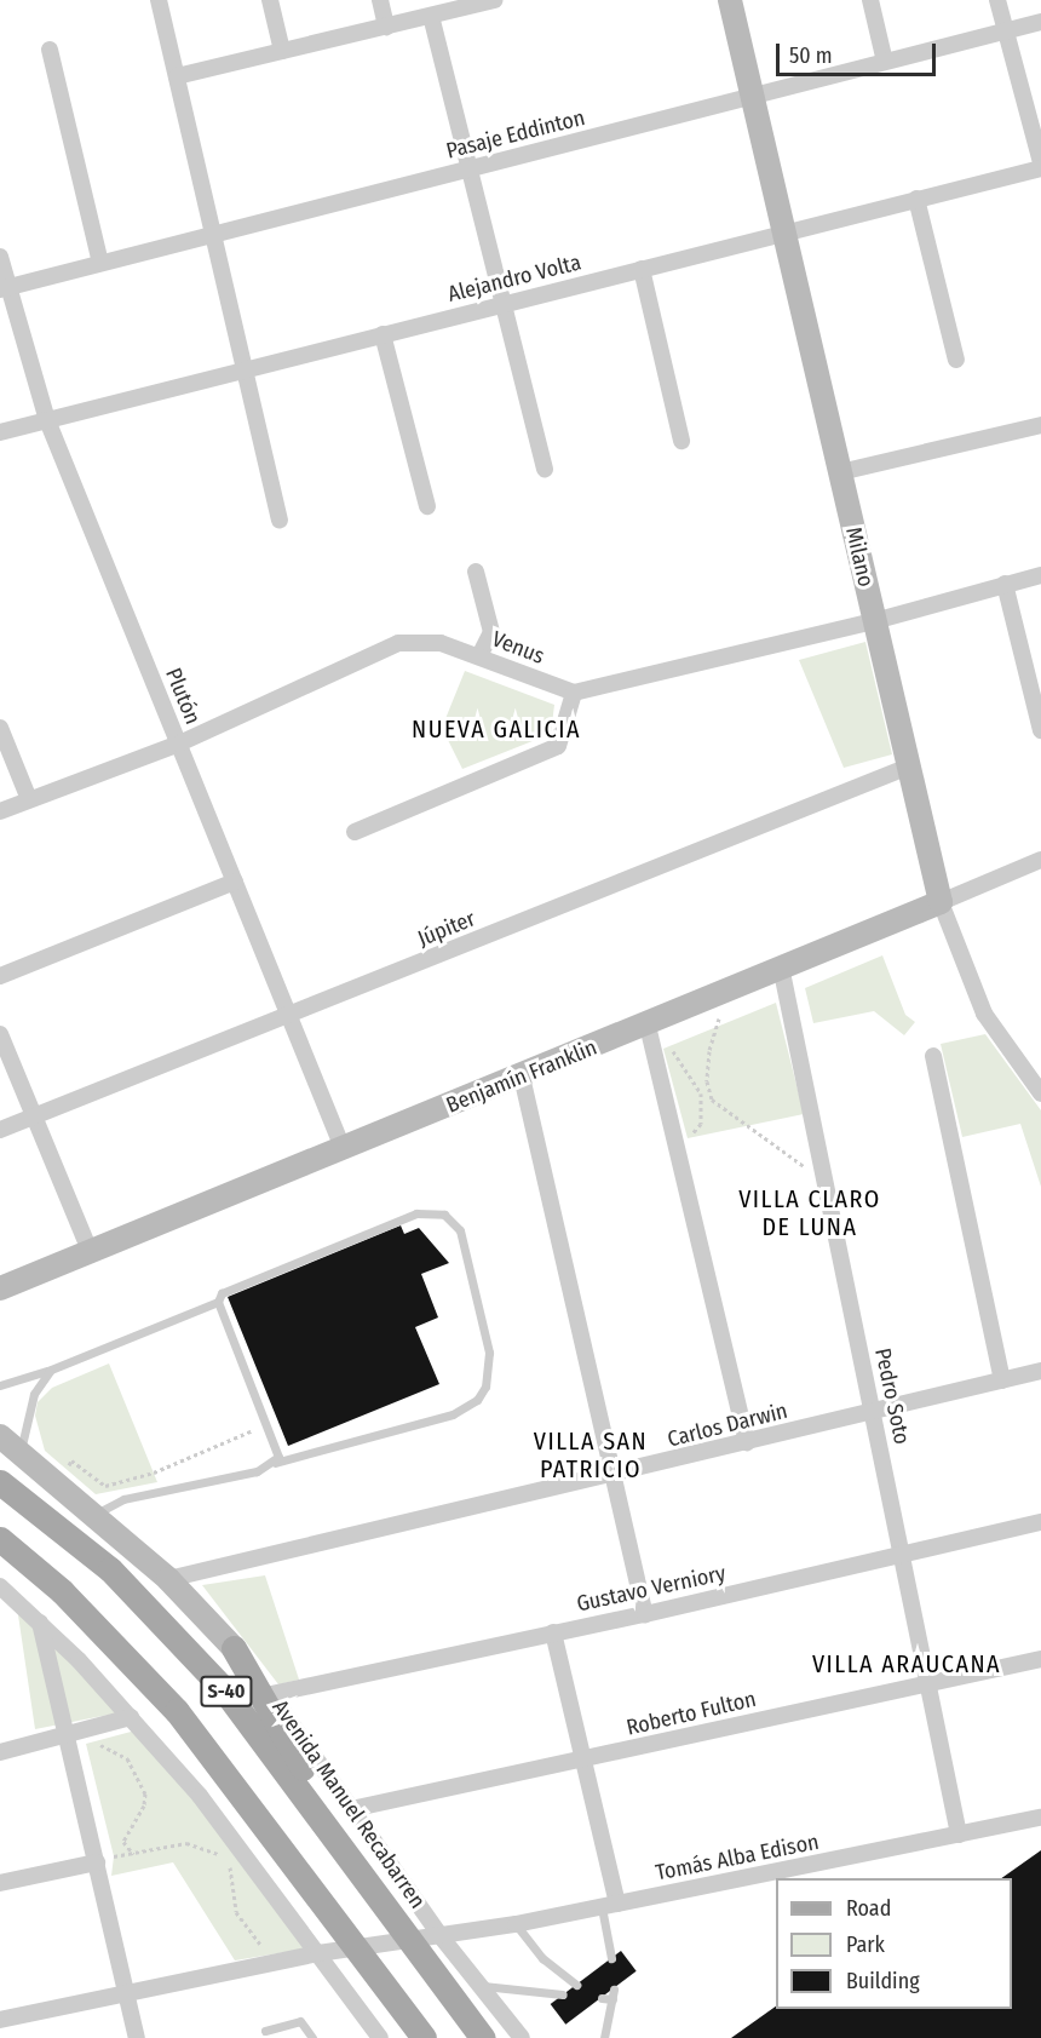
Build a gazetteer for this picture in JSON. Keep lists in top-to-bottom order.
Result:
{
  "streets": {
    "main road": ["S-40", "Avenida Manuel Recabarren"],
    "street": [
      "Pasaje Eddinton",
      "Alejandro Volta",
      "Milano",
      "Venus",
      "Plutón",
      "Júpiter",
      "Benjamín Franklin",
      "Pedro Soto",
      "Carlos Darwin",
      "Gustavo Verniory",
      "Roberto Fulton",
      "Tomás Alba Edison"
    ]
  },
  "crossings": [
    ["Pasaje Eddinton", "Milano"],
    ["Pasaje Eddinton", "Plutón"],
    ["Alejandro Volta", "Milano"],
    ["Alejandro Volta", "Plutón"],
    ["Milano", "Júpiter"],
    ["Milano", "Benjamín Franklin"],
    ["Venus", "Plutón"],
    ["Plutón", "Júpiter"],
    ["Plutón", "Benjamín Franklin"],
    ["Benjamín Franklin", "Pedro Soto"],
    ["Pedro Soto", "Carlos Darwin"],
    ["Pedro Soto", "Gustavo Verniory"],
    ["Pedro Soto", "Roberto Fulton"],
    ["Pedro Soto", "Tomás Alba Edison"],
    ["Carlos Darwin", "Avenida Manuel Recabarren"],
    ["Gustavo Verniory", "Avenida Manuel Recabarren"],
    ["S-40", "Tomás Alba Edison"],
    ["Roberto Fulton", "Avenida Manuel Recabarren"],
    ["Avenida Manuel Recabarren", "Tomás Alba Edison"]
  ],
  "districts": [
    "NUEVA GALICIA",
    "VILLA CLARO DE LUNA",
    "VILLA SAN PATRICIO",
    "VILLA ARAUCANA"
  ],
  "legend": ["Road", "Park", "Building"],
  "scale_bar": "50 m"
}
